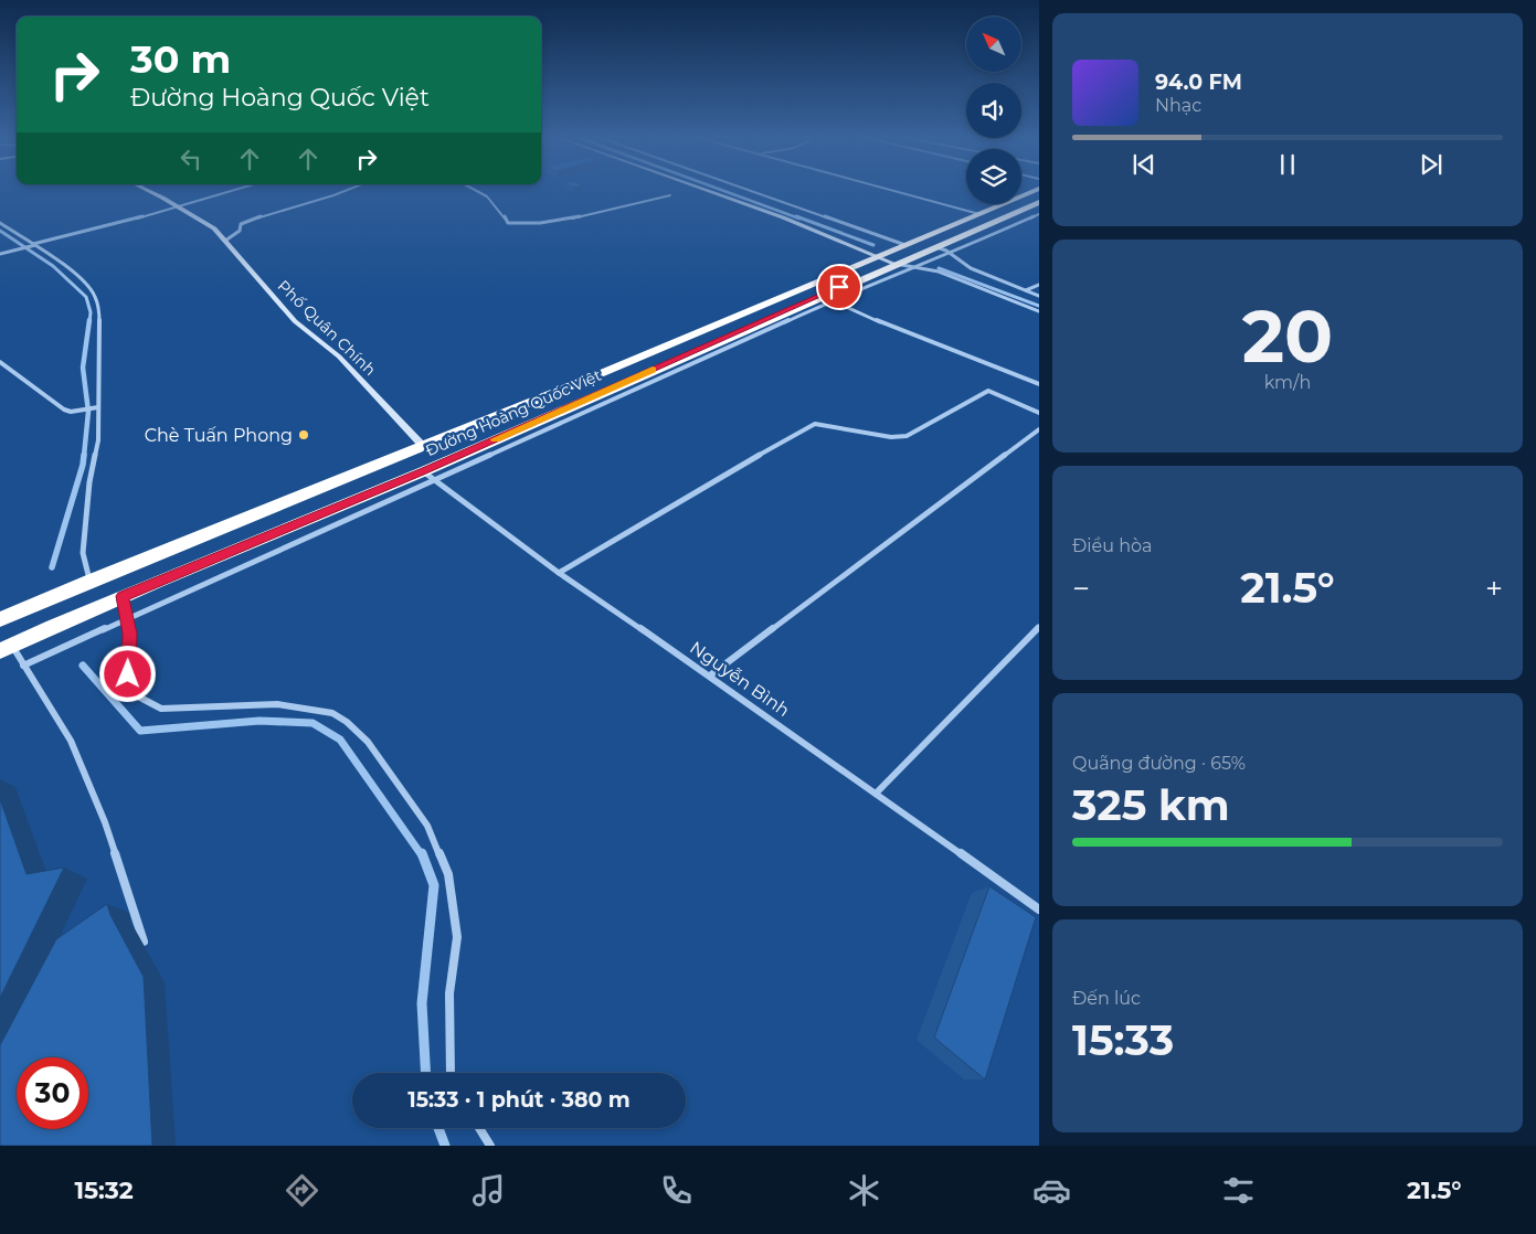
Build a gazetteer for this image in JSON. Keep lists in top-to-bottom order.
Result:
{
  "streets": {
    "highway": ["Đường Hoàng Quốc Việt"],
    "street": ["Phố Quân Chính", "Nguyễn Bình"]
  },
  "crossings": [
    ["Phố Quân Chính", "Đường Hoàng Quốc Việt"],
    ["Đường Hoàng Quốc Việt", "Nguyễn Bình"]
  ],
  "places": ["Chè Tuấn Phong"],
  "north": "top left",
  "page": {
    "turn": ["30 m", "Đường Hoàng Quốc Việt"],
    "song": ["94.0 FM", "Nhạc"],
    "tile": [
      ["20", "km/h"],
      "Điều hòa",
      ["Quãng đường · 65%", "325 km"],
      ["Đến lúc", "15:33"]
    ],
    "heat": ["−", "21.5°", "+"],
    "limit": "30",
    "trip": "15:33 · 1 phút · 380 m",
    "tabs": ["15:32", "21.5°"]
  }
}
